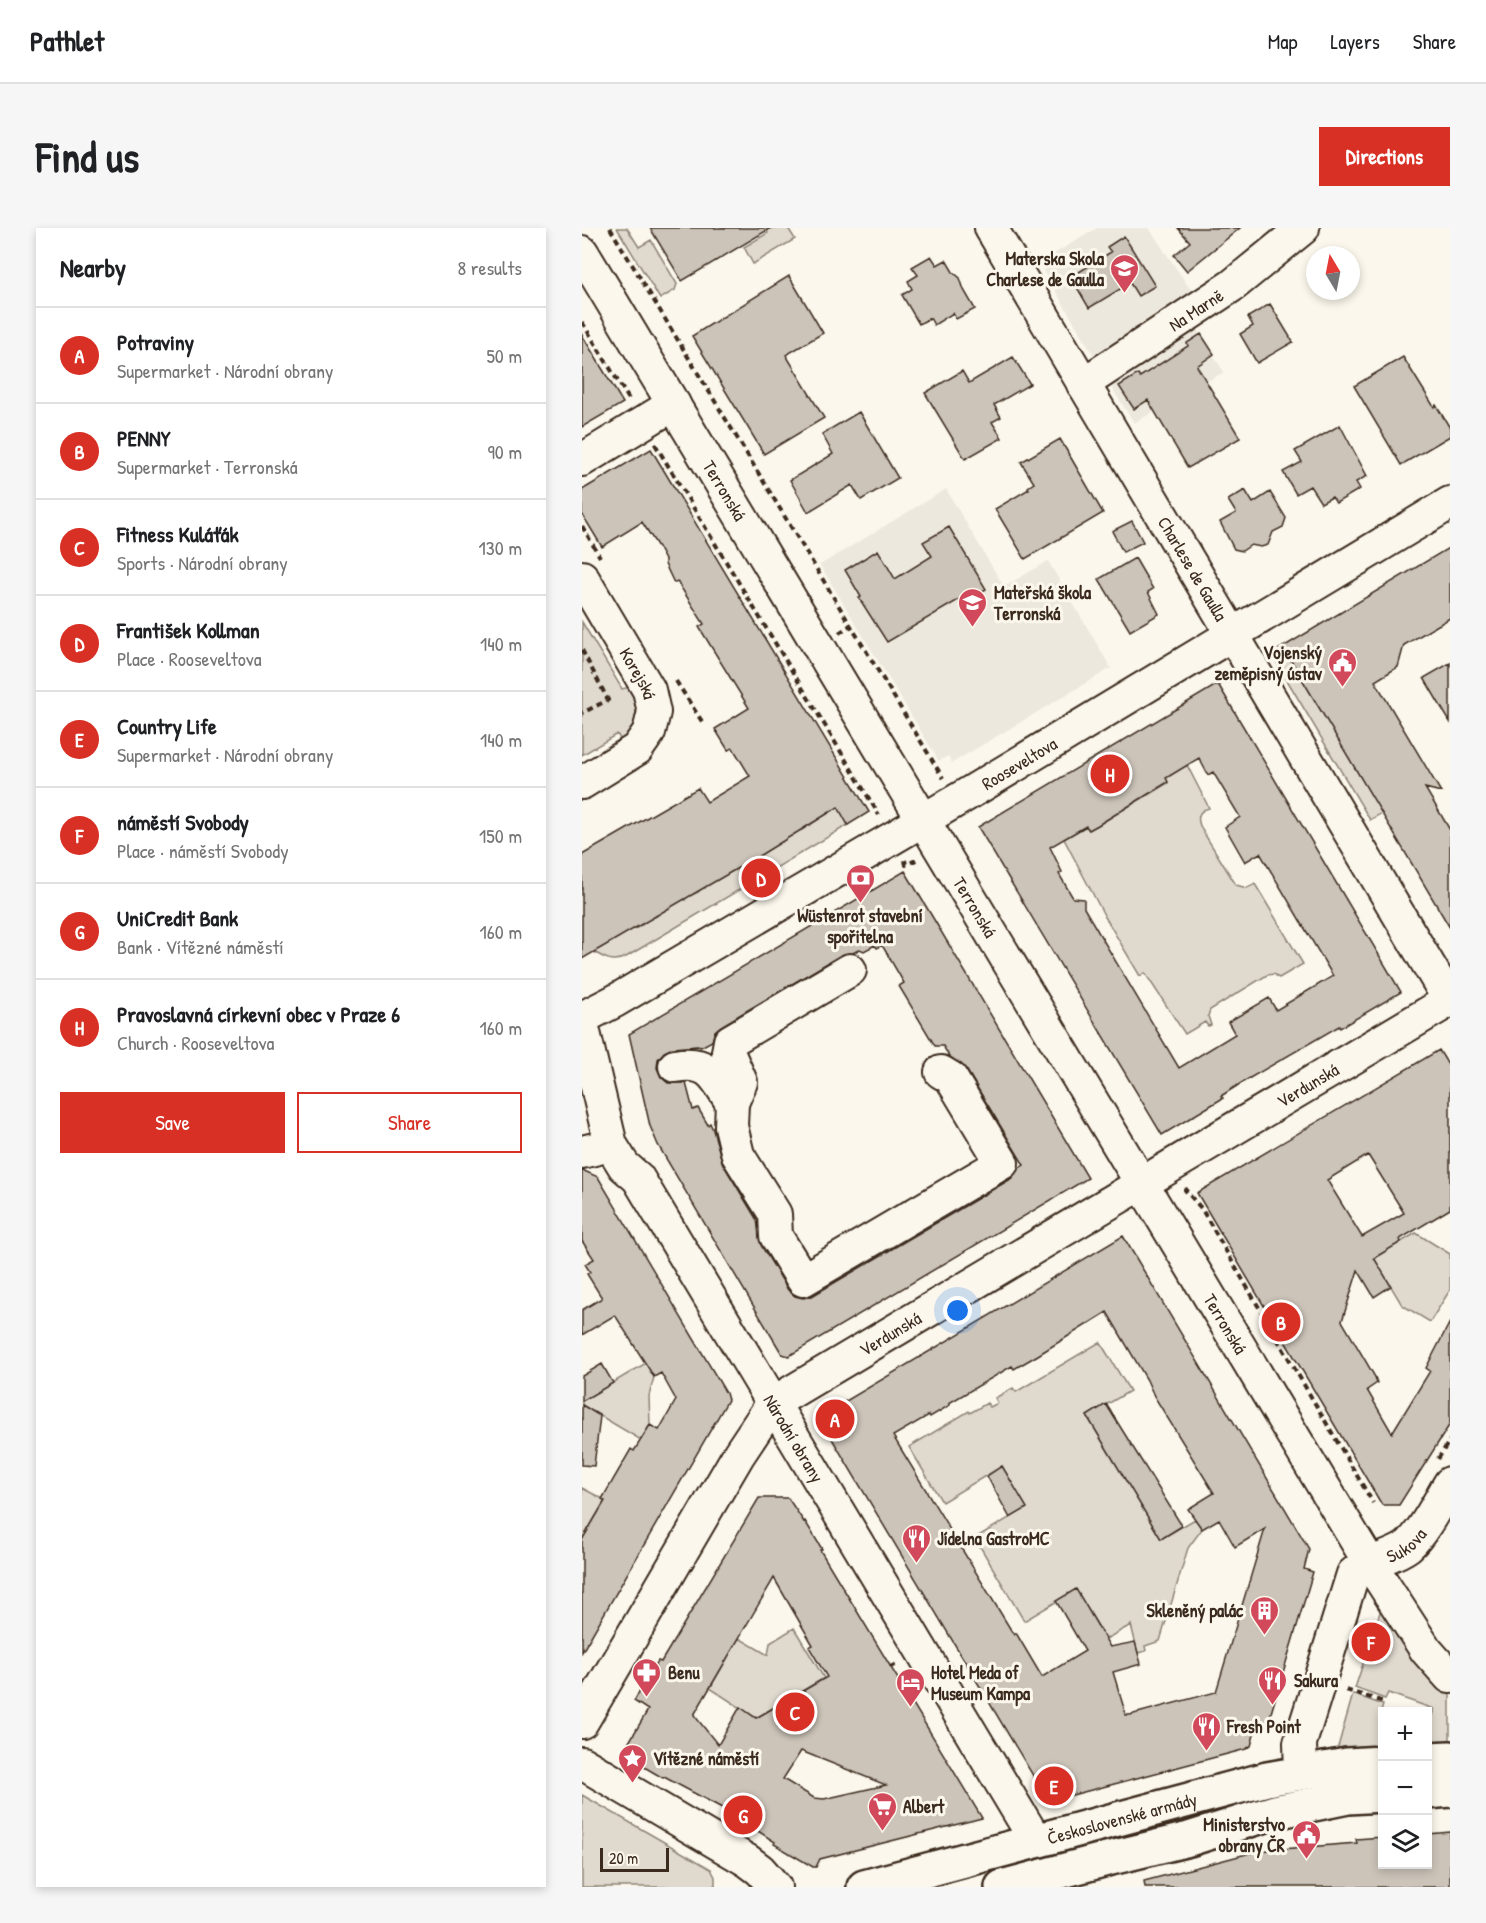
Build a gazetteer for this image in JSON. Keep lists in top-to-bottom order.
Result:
{
  "streets": {
    "main road": ["Československé armády"],
    "street": [
      "Na Marně",
      "Terronská",
      "Charlese de Gaulla",
      "Korejská",
      "Rooseveltova",
      "Verdunská",
      "Národní obrany",
      "Sukova"
    ]
  },
  "crossings": [
    ["Na Marně", "Charlese de Gaulla"],
    ["Terronská", "Rooseveltova"],
    ["Terronská", "Verdunská"],
    ["Terronská", "Sukova"],
    ["Charlese de Gaulla", "Rooseveltova"],
    ["Charlese de Gaulla", "Verdunská"],
    ["Verdunská", "Národní obrany"],
    ["Národní obrany", "Československé armády"]
  ],
  "places": {
    "school or university": ["Materska Skola Charlese de Gaulla", "Mateřská škola Terronská"],
    "public building": ["Vojenský zeměpisný ústav", "Ministerstvo obrany ČR"],
    "bank": ["Wüstenrot stavební spořitelna"],
    "restaurant": ["Jídelna GastroMC", "Sakura", "Fresh Point"],
    "building": ["Skleněný palác"],
    "pharmacy": ["Benu"],
    "hotel": ["Hotel Meda of Museum Kampa"],
    "place": ["Vítězné náměstí"],
    "supermarket": ["Albert"]
  },
  "scale_bar": "20 m",
  "north": "top",
  "page": {
    "header": "Pathlet",
    "nav": ["Map", "Layers", "Share"],
    "buttons": [
      "Directions",
      ["Save", "Share"]
    ],
    "title": "Find us",
    "heading": ["Nearby", "8 results"],
    "list": [
      {
        "mark": "A",
        "name": "Potraviny",
        "note": "Supermarket · Národní obrany",
        "value": "50 m"
      },
      {
        "mark": "B",
        "name": "PENNY",
        "note": "Supermarket · Terronská",
        "value": "90 m"
      },
      {
        "mark": "C",
        "name": "Fitness Kuláťák",
        "note": "Sports · Národní obrany",
        "value": "130 m"
      },
      {
        "mark": "D",
        "name": "František Kollman",
        "note": "Place · Rooseveltova",
        "value": "140 m"
      },
      {
        "mark": "E",
        "name": "Country Life",
        "note": "Supermarket · Národní obrany",
        "value": "140 m"
      },
      {
        "mark": "F",
        "name": "náměstí Svobody",
        "note": "Place · náměstí Svobody",
        "value": "150 m"
      },
      {
        "mark": "G",
        "name": "UniCredit Bank",
        "note": "Bank · Vítězné náměstí",
        "value": "160 m"
      },
      {
        "mark": "H",
        "name": "Pravoslavná církevní obec v Praze 6",
        "note": "Church · Rooseveltova",
        "value": "160 m"
      }
    ],
    "pins": [
      "H",
      "D",
      "B",
      "A",
      "F",
      "C",
      "E",
      "G"
    ],
    "map_buttons": ["+", "−"],
    "scale": "20 m"
  }
}
